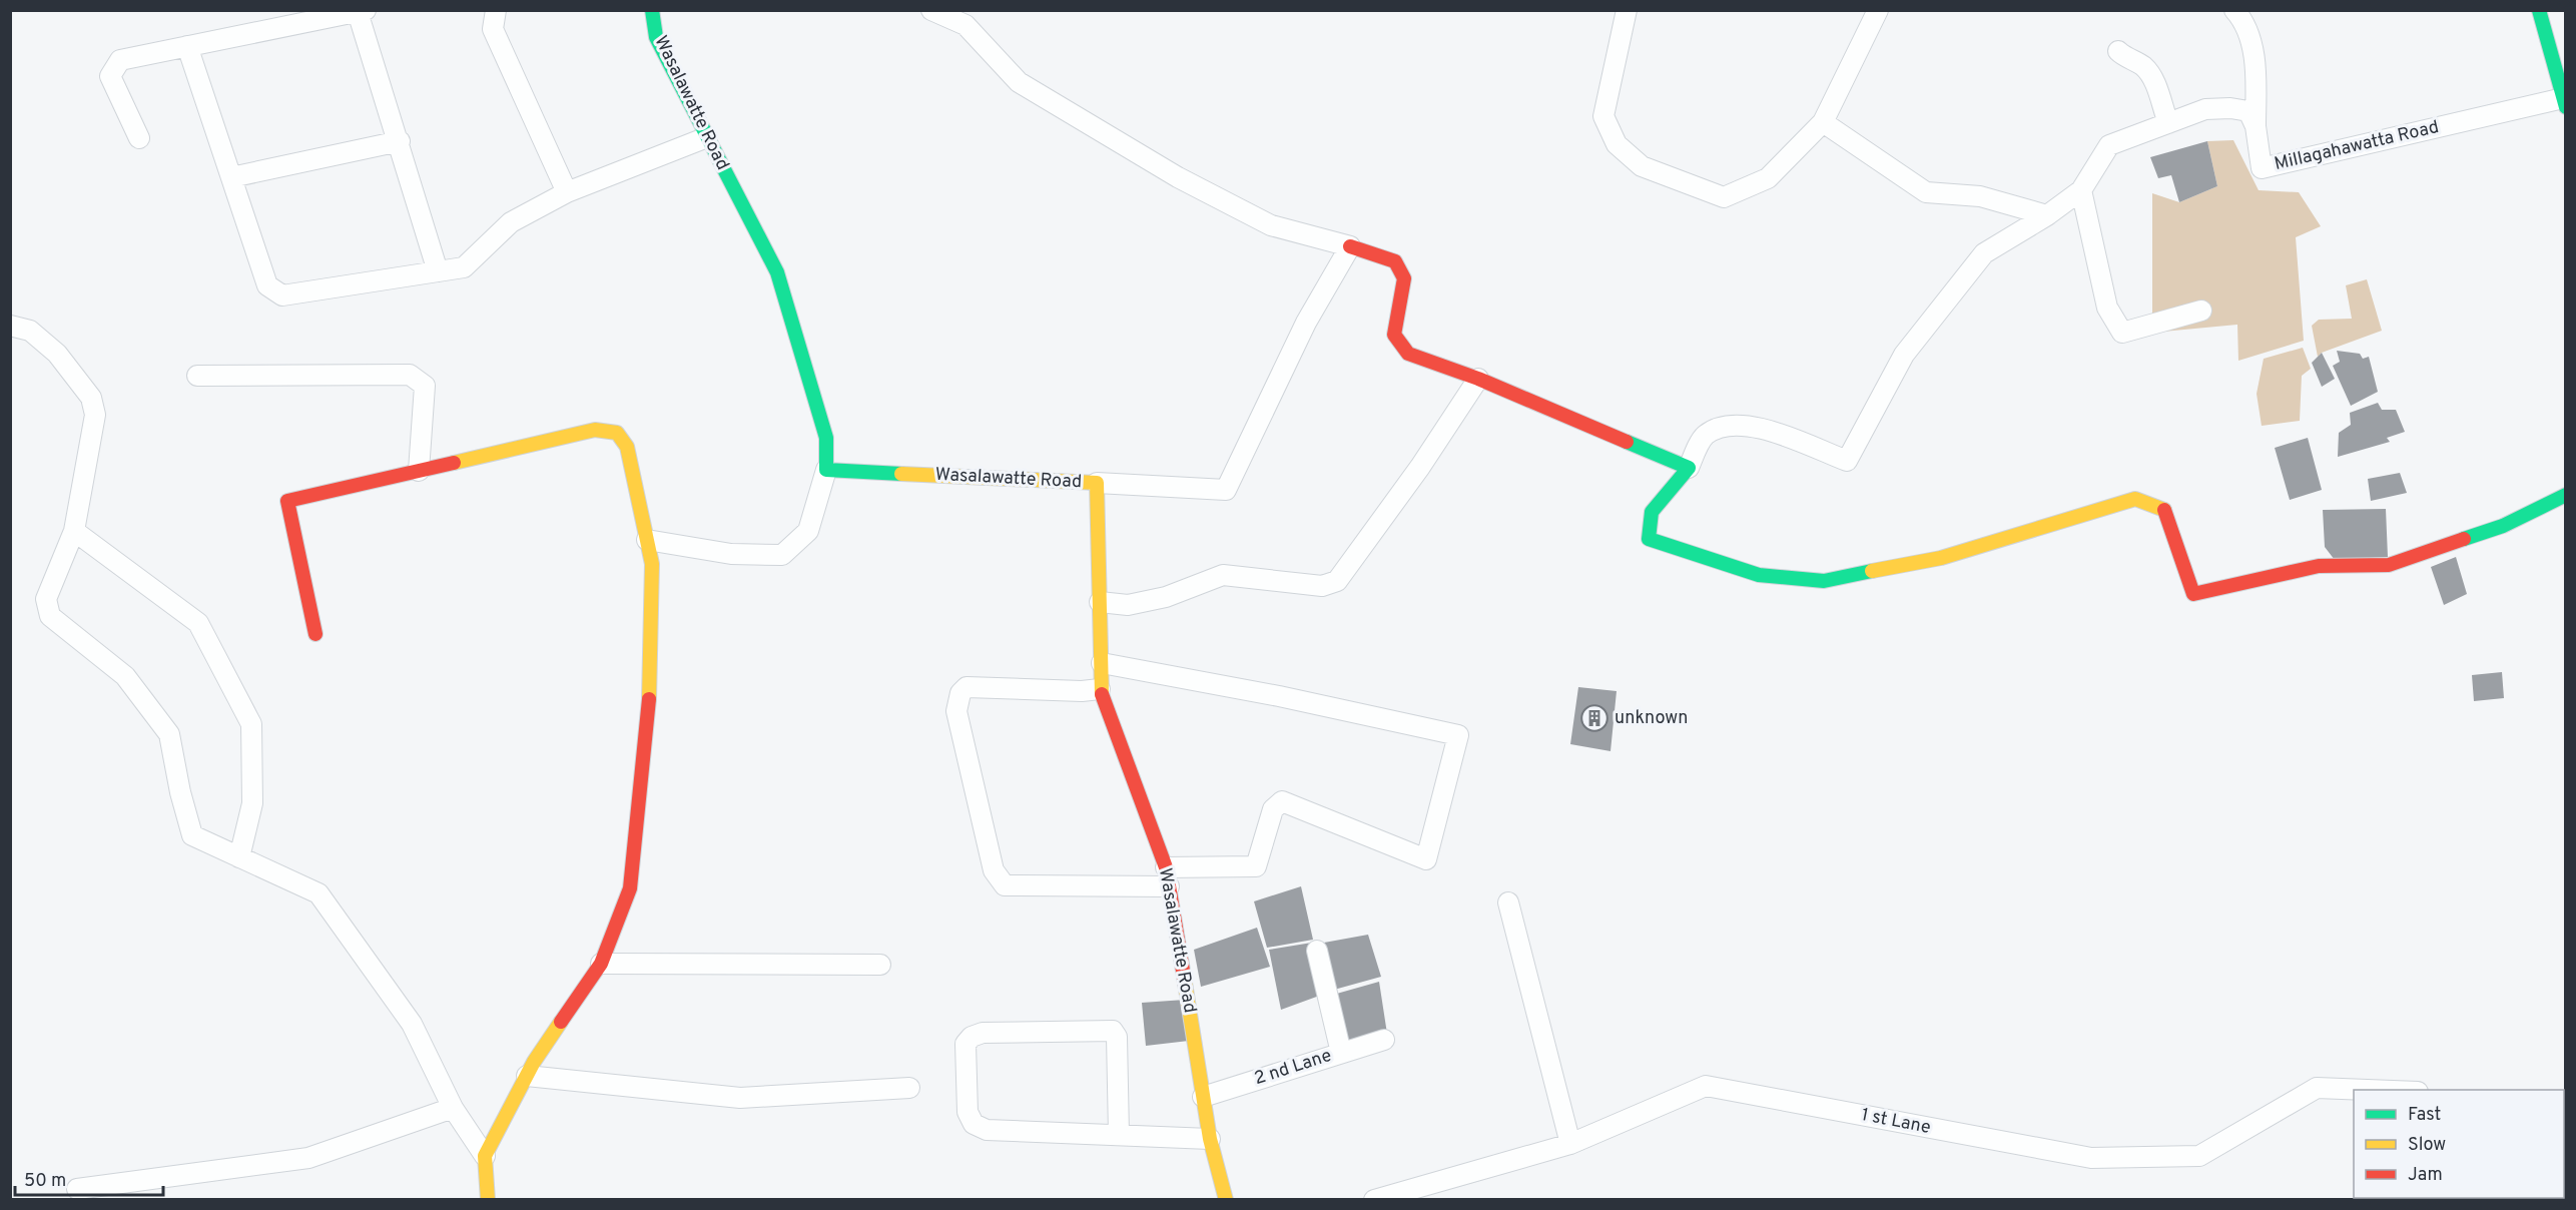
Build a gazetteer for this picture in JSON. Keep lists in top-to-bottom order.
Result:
{
  "streets": {
    "street": [
      "Wasalawatte Road",
      "Millagahawatta Road",
      "2 nd Lane",
      "1 st Lane"
    ]
  },
  "crossings": [
    ["Wasalawatte Road", "2 nd Lane"]
  ],
  "places": {
    "building": ["unknown"]
  },
  "legend": ["Fast", "Slow", "Jam"],
  "scale_bar": "50 m"
}
